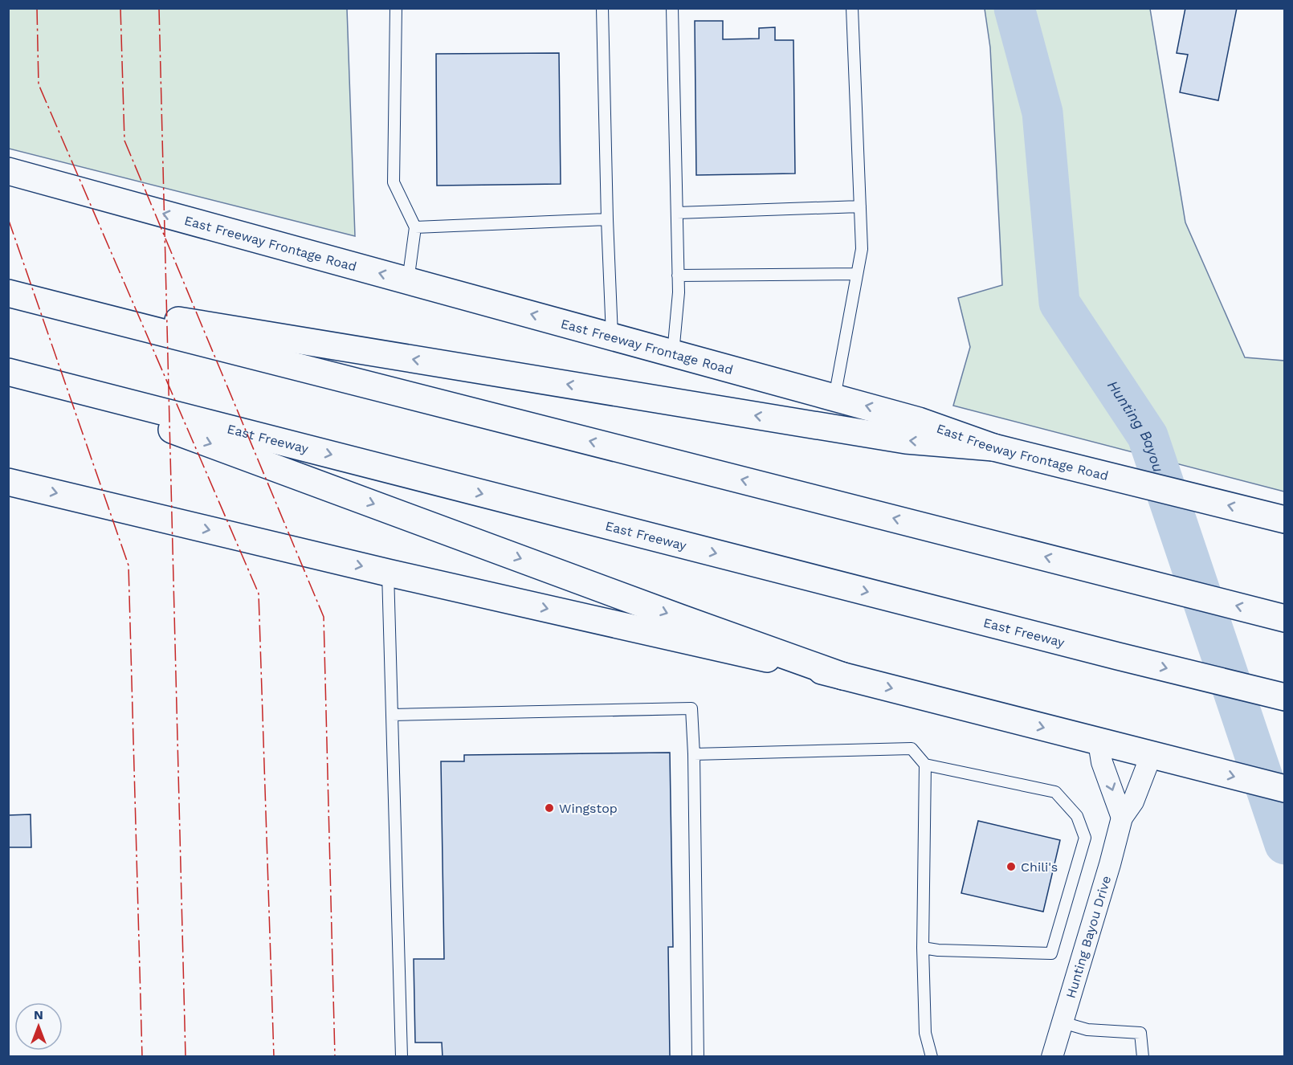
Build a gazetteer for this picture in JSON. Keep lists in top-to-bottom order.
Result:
{
  "streets": {
    "main road": ["East Freeway Frontage Road", "East Freeway"],
    "street": ["Hunting Bayou Drive"]
  },
  "water": ["Hunting Bayou"],
  "places": ["Wingstop", "Chili's"],
  "north": "top"
}
